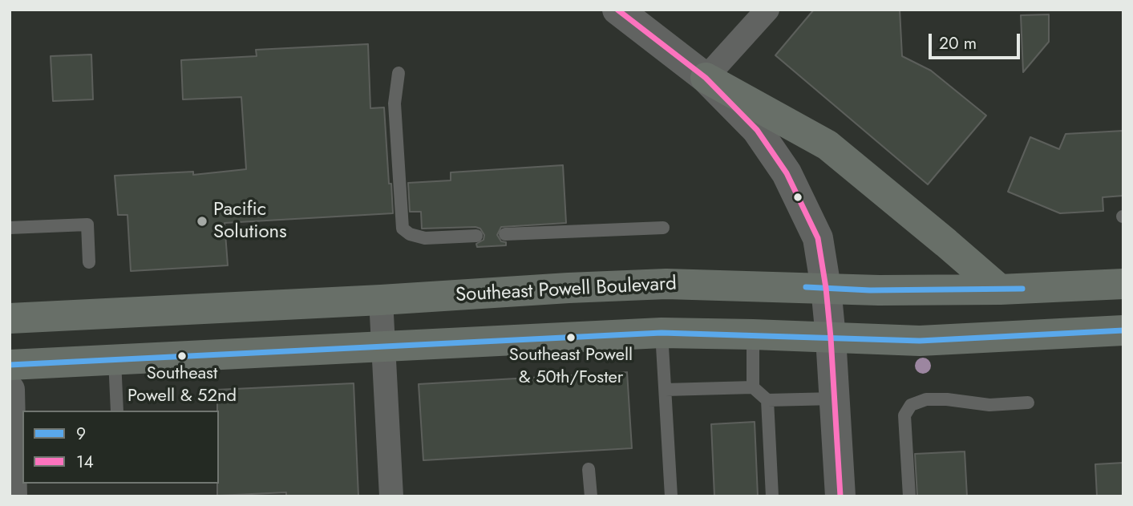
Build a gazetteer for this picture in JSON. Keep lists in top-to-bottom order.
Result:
{
  "streets": {
    "main road": ["Southeast Powell Boulevard"]
  },
  "places": ["Pacific Solutions", "Southeast Powell & 50th/Foster", "Southeast Powell & 52nd"],
  "lines": ["transit line 14", "transit line 9"],
  "legend": ["9", "14"],
  "scale_bar": "20 m"
}
